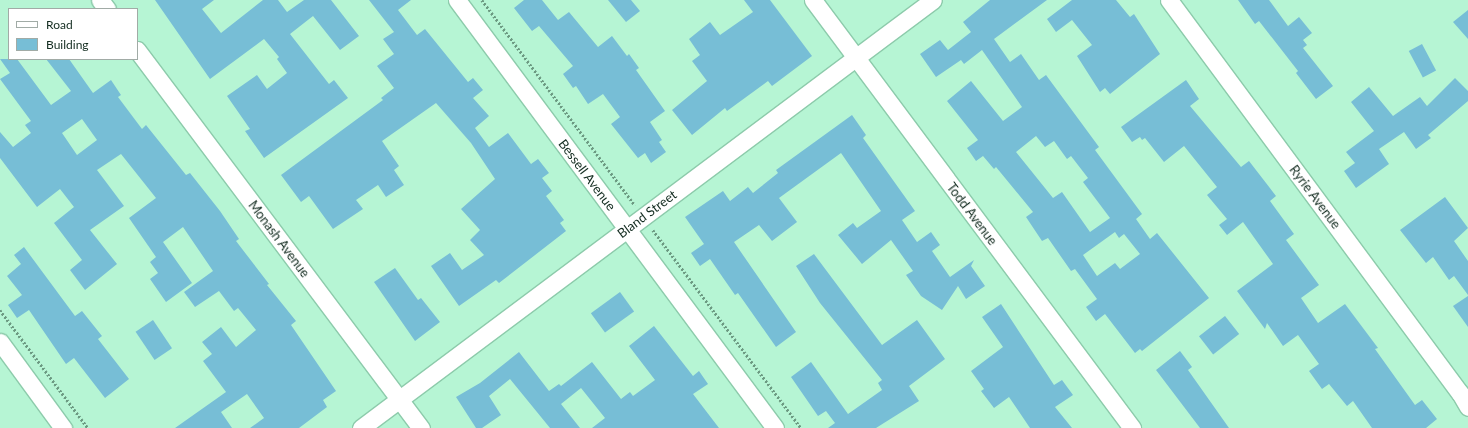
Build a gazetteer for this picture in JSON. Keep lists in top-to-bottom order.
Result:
{
  "streets": {
    "street": [
      "Bessell Avenue",
      "Ryrie Avenue",
      "Bland Street",
      "Todd Avenue",
      "Monash Avenue"
    ]
  },
  "crossings": [
    ["Bessell Avenue", "Bland Street"],
    ["Bland Street", "Todd Avenue"],
    ["Bland Street", "Monash Avenue"]
  ],
  "legend": ["Road", "Building"]
}
